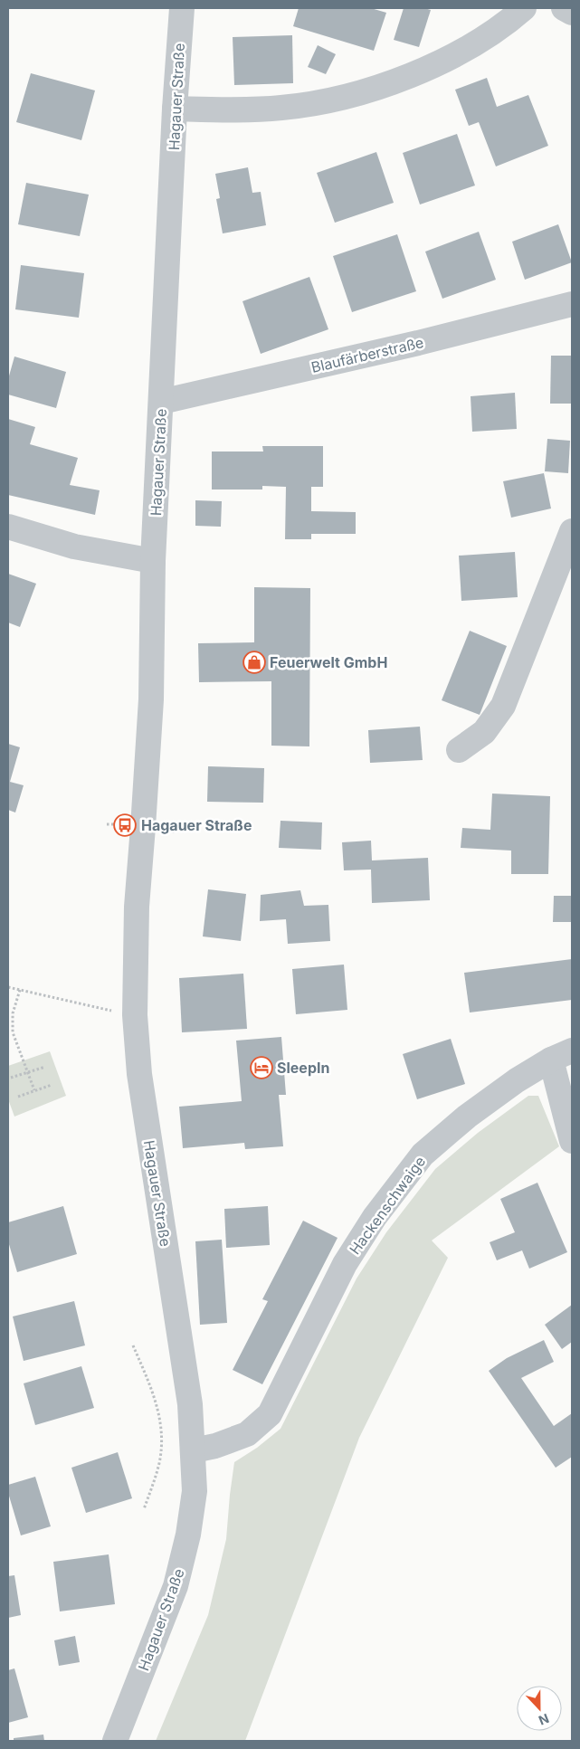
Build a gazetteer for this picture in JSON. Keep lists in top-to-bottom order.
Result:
{
  "streets": {
    "street": ["Hagauer Straße", "Blaufärberstraße", "Hackenschwaige"]
  },
  "crossings": [
    ["Hagauer Straße", "Blaufärberstraße"],
    ["Hagauer Straße", "Hackenschwaige"]
  ],
  "places": {
    "shop": ["Feuerwelt GmbH"],
    "bus stop": ["Hagauer Straße"],
    "hotel": ["SleepIn"]
  },
  "north": "bottom"
}
